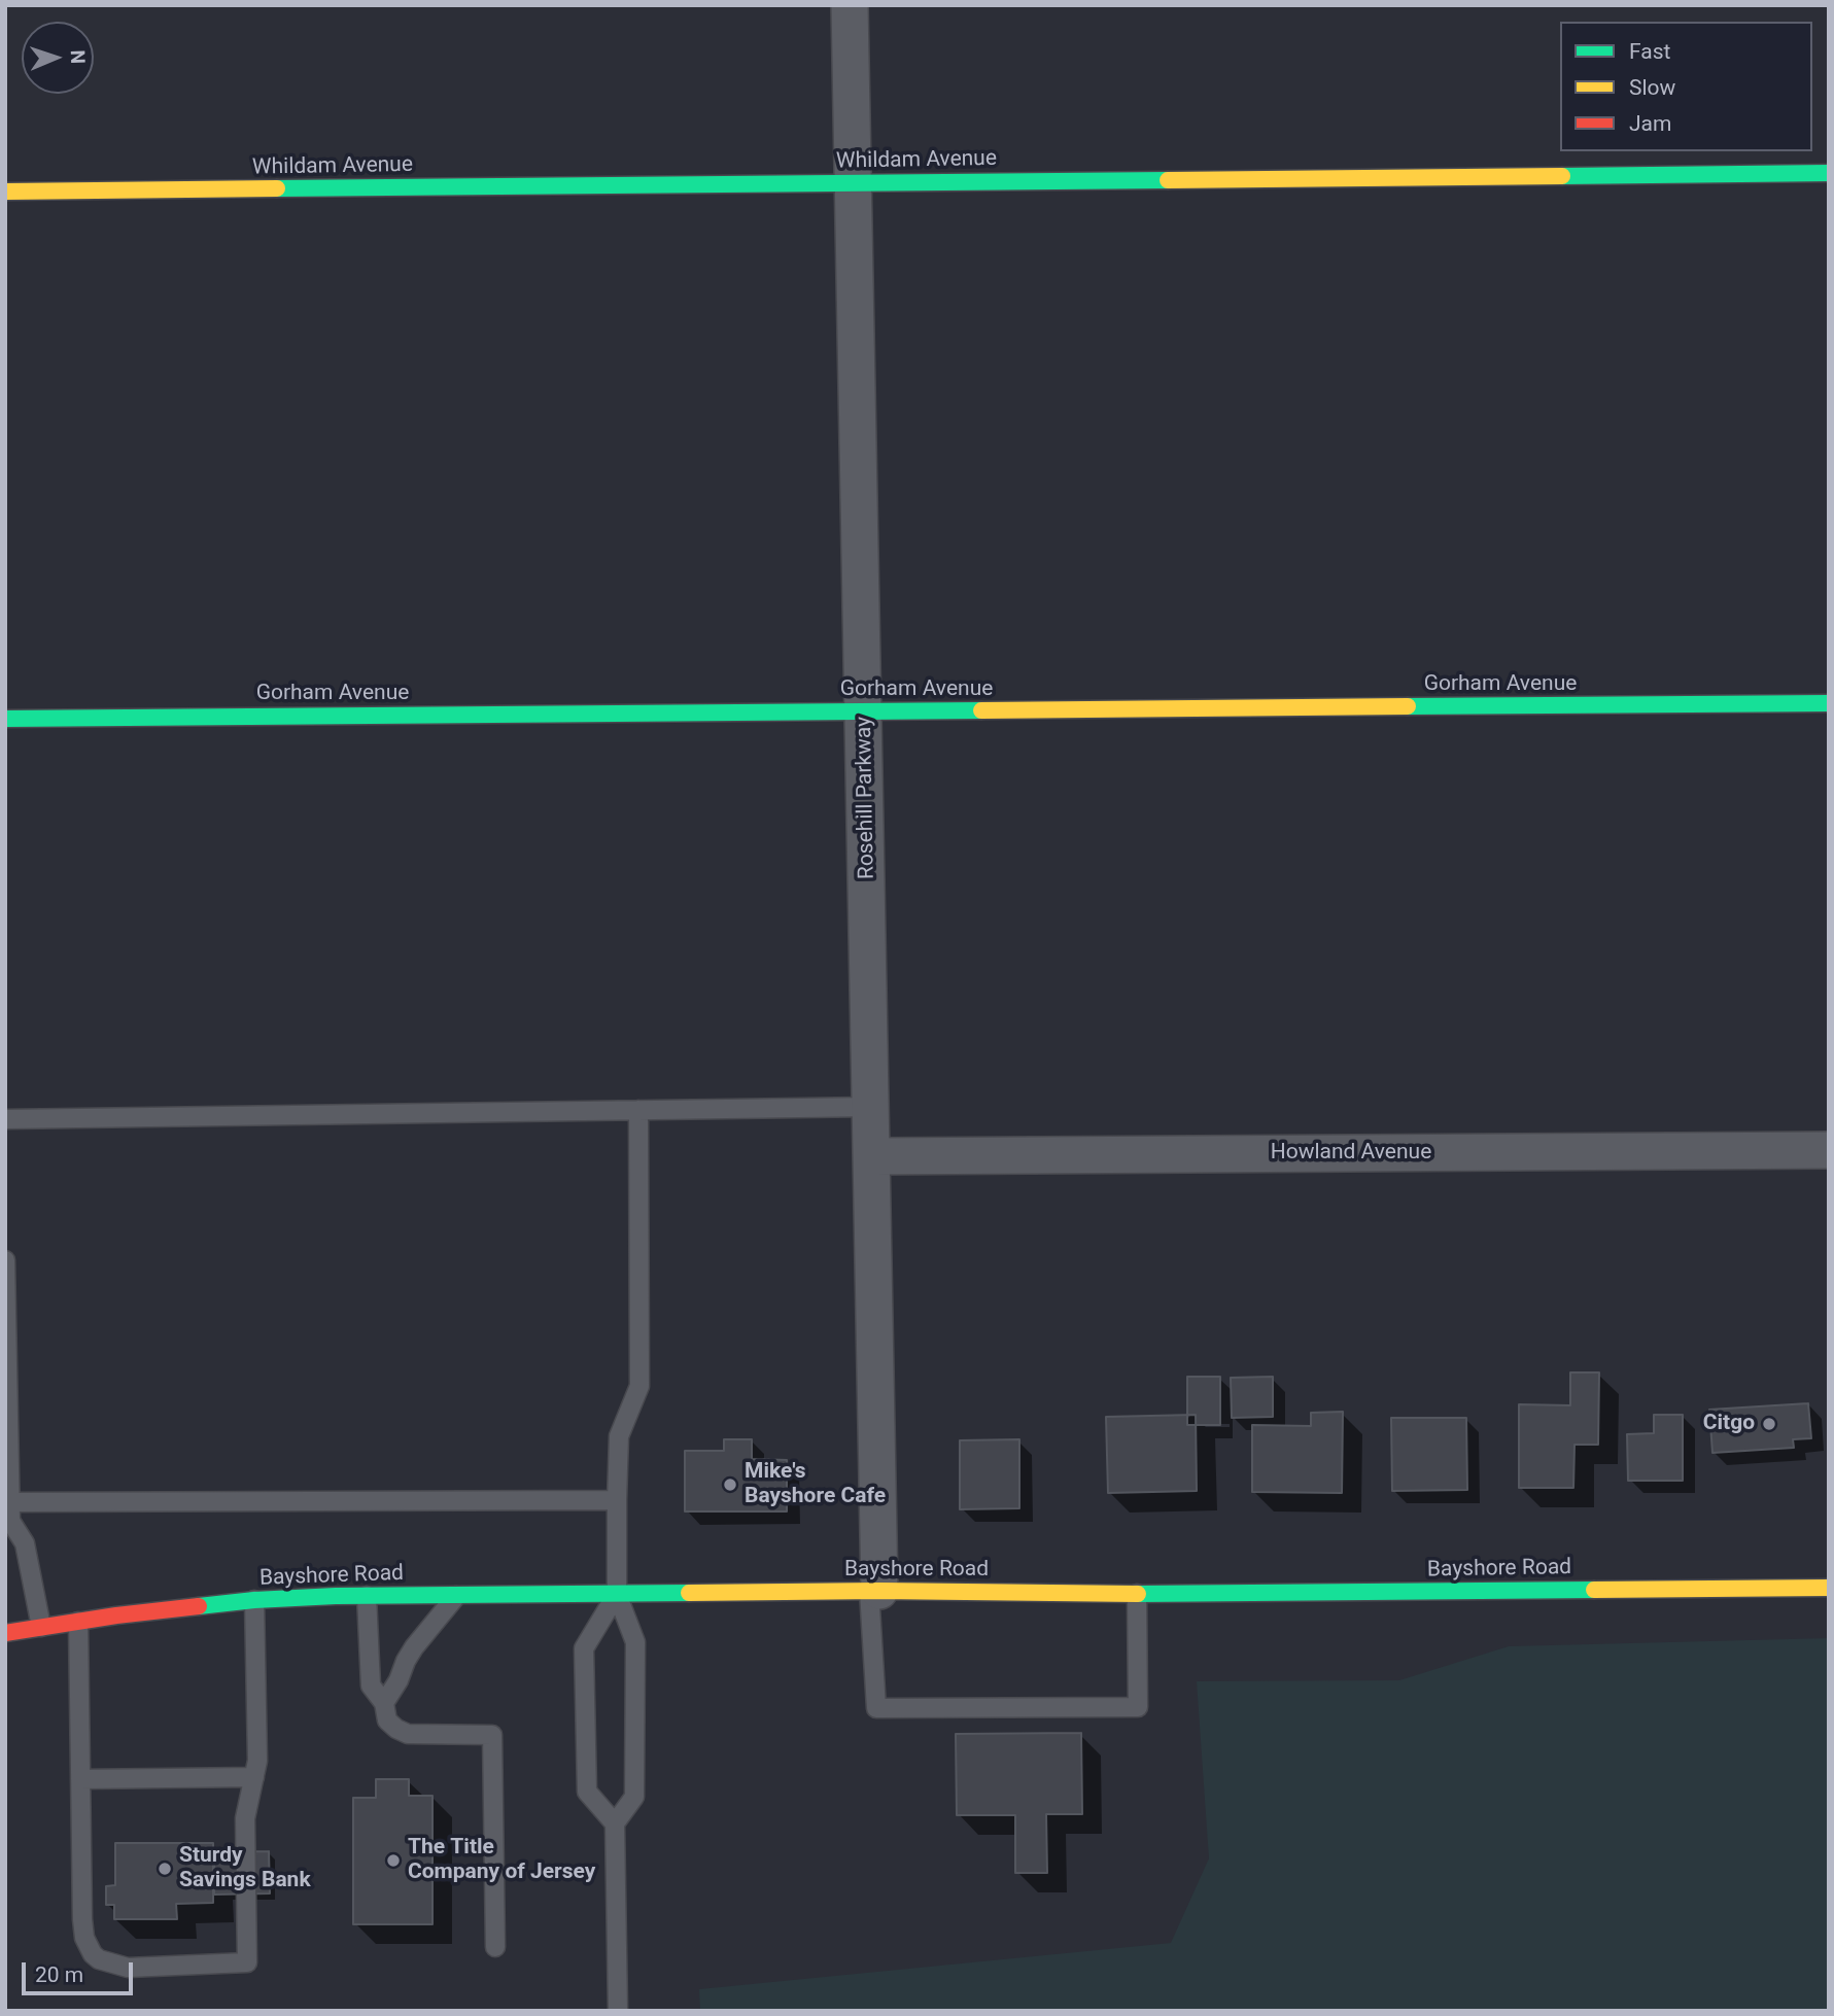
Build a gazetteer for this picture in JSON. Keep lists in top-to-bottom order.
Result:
{
  "streets": {
    "street": [
      "Whildam Avenue",
      "Gorham Avenue",
      "Rosehill Parkway",
      "Howland Avenue",
      "Bayshore Road"
    ]
  },
  "crossings": [
    ["Whildam Avenue", "Rosehill Parkway"],
    ["Gorham Avenue", "Rosehill Parkway"],
    ["Rosehill Parkway", "Howland Avenue"],
    ["Rosehill Parkway", "Bayshore Road"]
  ],
  "places": [
    "Citgo",
    "Mike's Bayshore Cafe",
    "The Title Company of Jersey",
    "Sturdy Savings Bank"
  ],
  "legend": ["Fast", "Slow", "Jam"],
  "scale_bar": "20 m",
  "north": "right"
}
